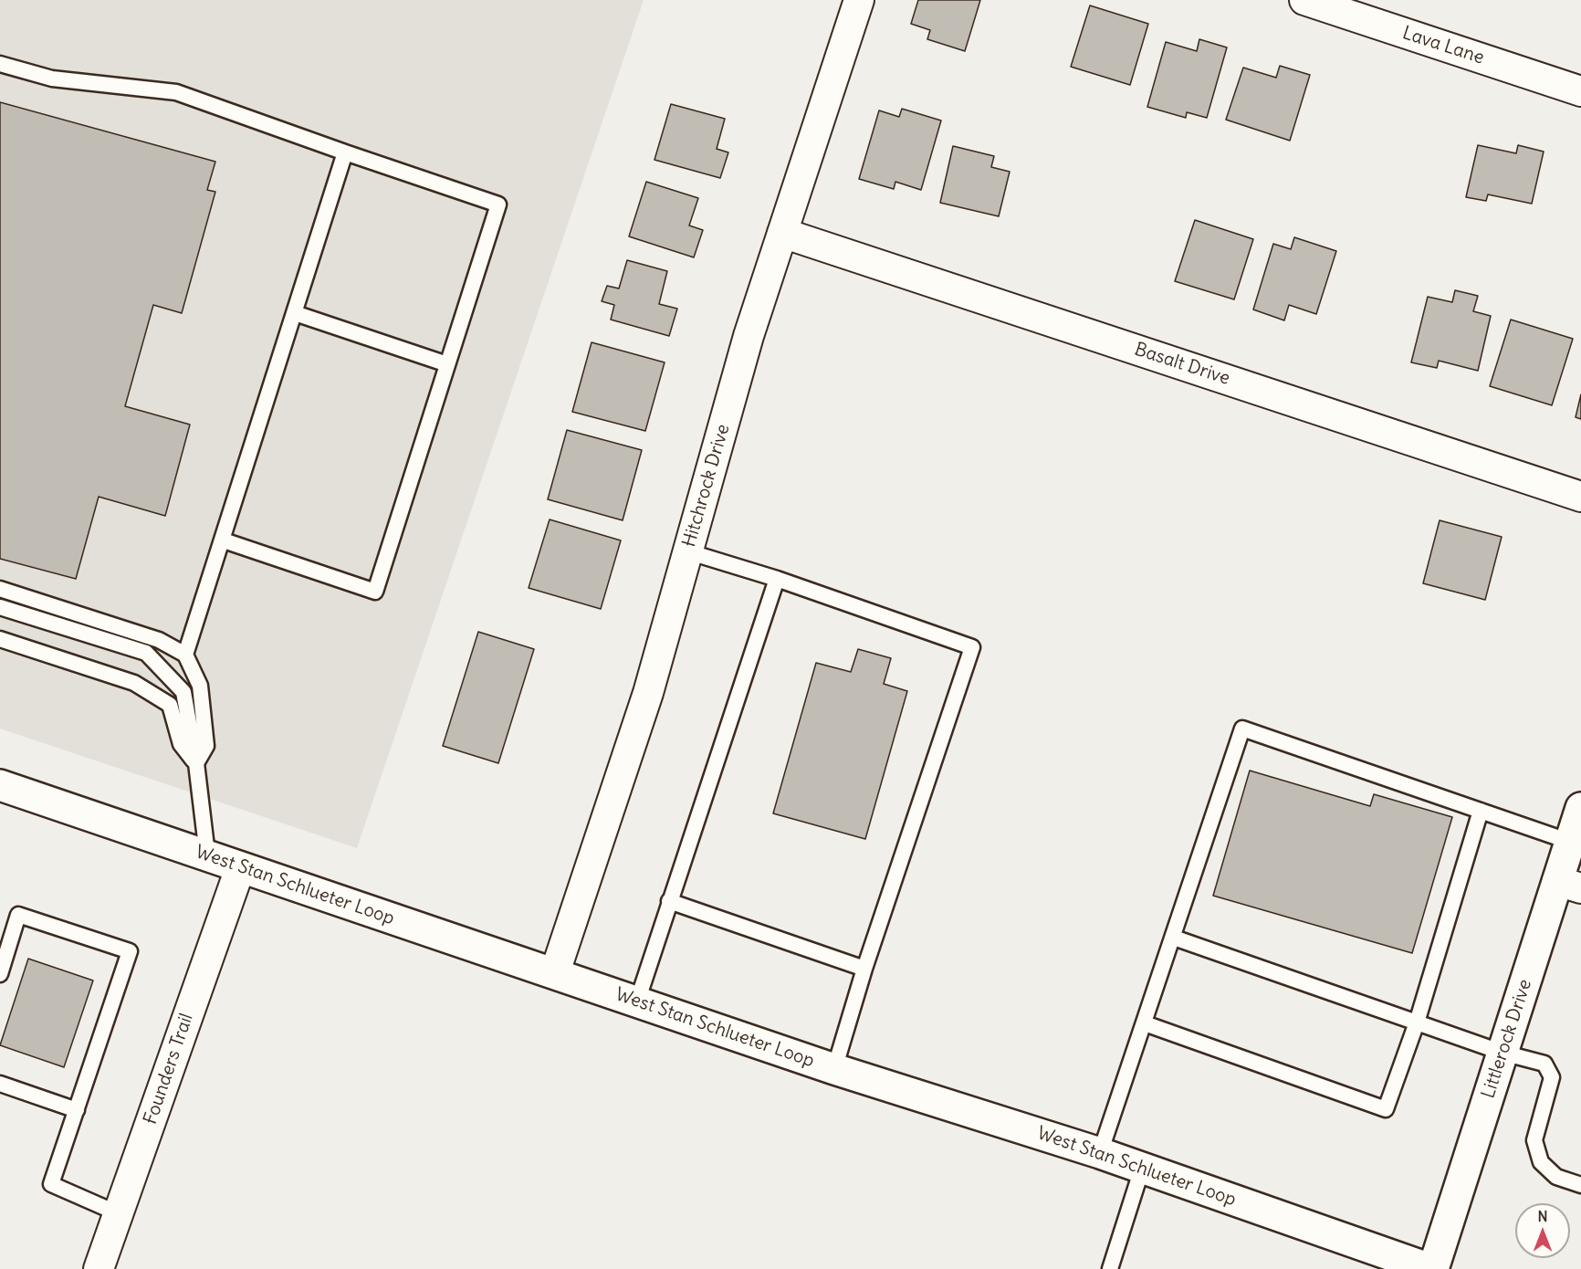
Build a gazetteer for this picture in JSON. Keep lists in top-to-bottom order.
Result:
{
  "streets": {
    "main road": ["West Stan Schlueter Loop", "Littlerock Drive"],
    "street": [
      "Lava Lane",
      "Basalt Drive",
      "Hitchrock Drive",
      "Founders Trail"
    ]
  },
  "crossings": [
    ["Basalt Drive", "Hitchrock Drive"],
    ["Hitchrock Drive", "West Stan Schlueter Loop"],
    ["West Stan Schlueter Loop", "Littlerock Drive"],
    ["West Stan Schlueter Loop", "Founders Trail"]
  ],
  "north": "top"
}
